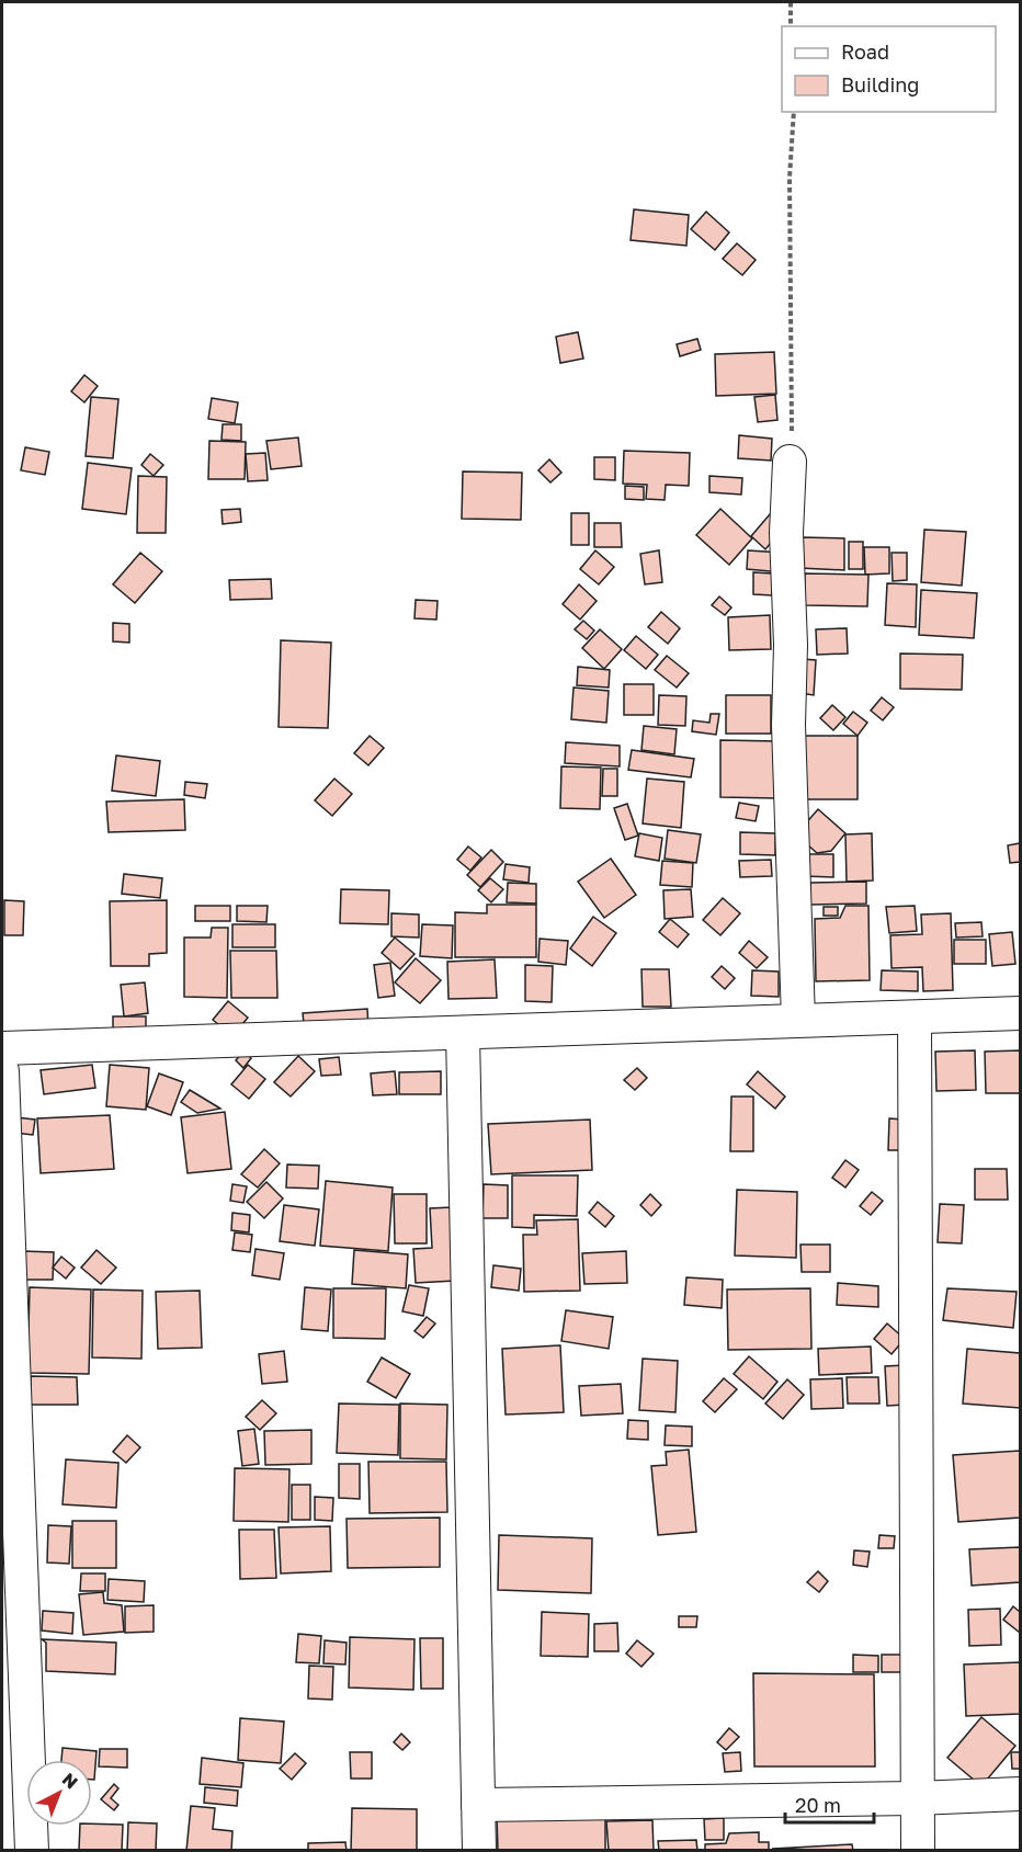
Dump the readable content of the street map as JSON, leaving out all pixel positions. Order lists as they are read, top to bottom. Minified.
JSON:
{"legend":["Road","Building"],"scale_bar":"20 m","north":"top right"}
